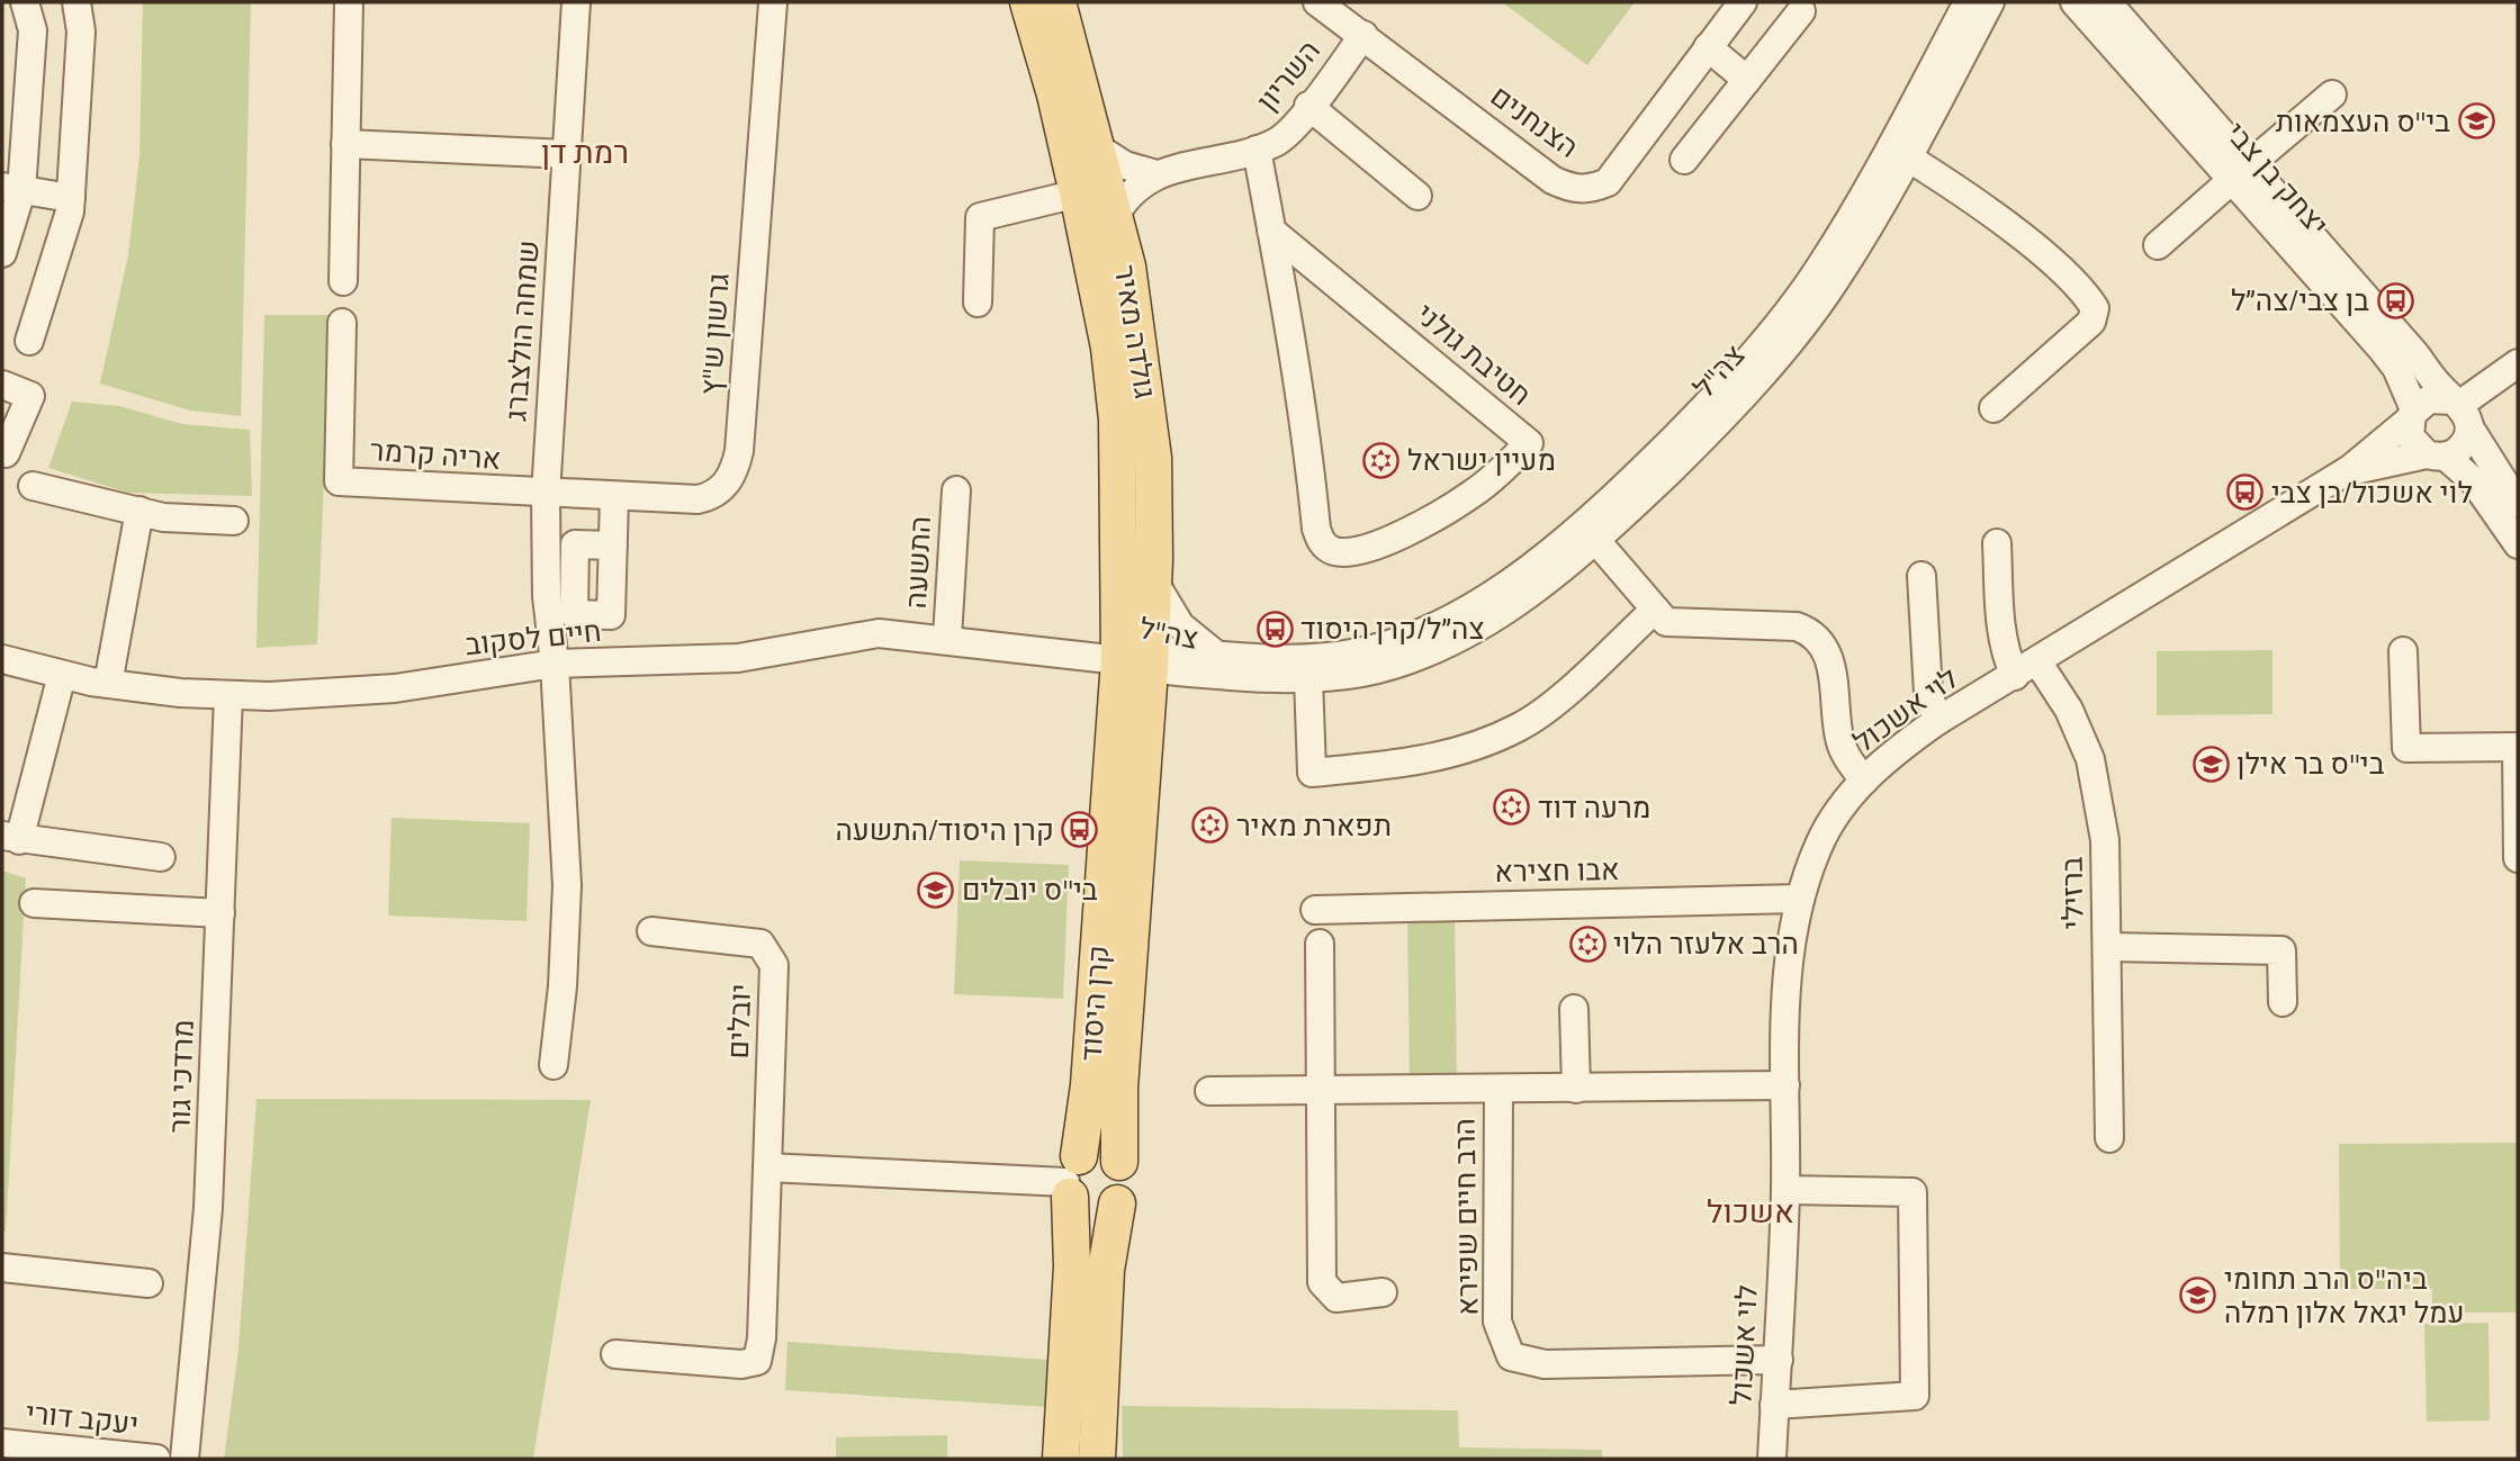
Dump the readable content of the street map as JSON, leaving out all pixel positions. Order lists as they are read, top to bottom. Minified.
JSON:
{"streets":{"main road":["גולדה מאיר","קרן היסוד"],"street":["השריון","הצנחנים","יצחק בן צבי","שמחה הולצברג","גרשון ש\"ץ","חטיבת גולני","צה\"ל","אריה קרמר","התשעה","חיים לסקוב","לוי אשכול","אבו חצירא","ברזילי","יובלים","מרדכי גור","הרב חיים שפירא","יעקב דורי"]},"crossings":[["השריון","הצנחנים"],["השריון","גולדה מאיר"],["השריון","חטיבת גולני"],["יצחק בן צבי","לוי אשכול"],["שמחה הולצברג","גרשון ש\"ץ"],["שמחה הולצברג","אריה קרמר"],["שמחה הולצברג","חיים לסקוב"],["גולדה מאיר","צה\"ל"],["גולדה מאיר","חיים לסקוב"],["גולדה מאיר","קרן היסוד"],["גרשון ש\"ץ","אריה קרמר"],["צה\"ל","חיים לסקוב"],["צה\"ל","קרן היסוד"],["התשעה","חיים לסקוב"],["חיים לסקוב","קרן היסוד"],["חיים לסקוב","מרדכי גור"],["לוי אשכול","אבו חצירא"],["לוי אשכול","ברזילי"],["לוי אשכול","הרב חיים שפירא"]],"districts":["רמת דן","אשכול"],"places":{"school or university":["בי\"ס העצמאות","בי\"ס בר אילן","בי\"ס יובלים","ביה\"ס הרב תחומי עמל יגאל אלון רמלה"],"bus stop":["בן צבי/צה״ל","לוי אשכול/בן צבי","צה״ל/קרן היסוד","קרן היסוד/התשעה"],"synagogue":["מעיין ישראל","מרעה דוד","תפארת מאיר","הרב אלעזר הלוי"]}}
